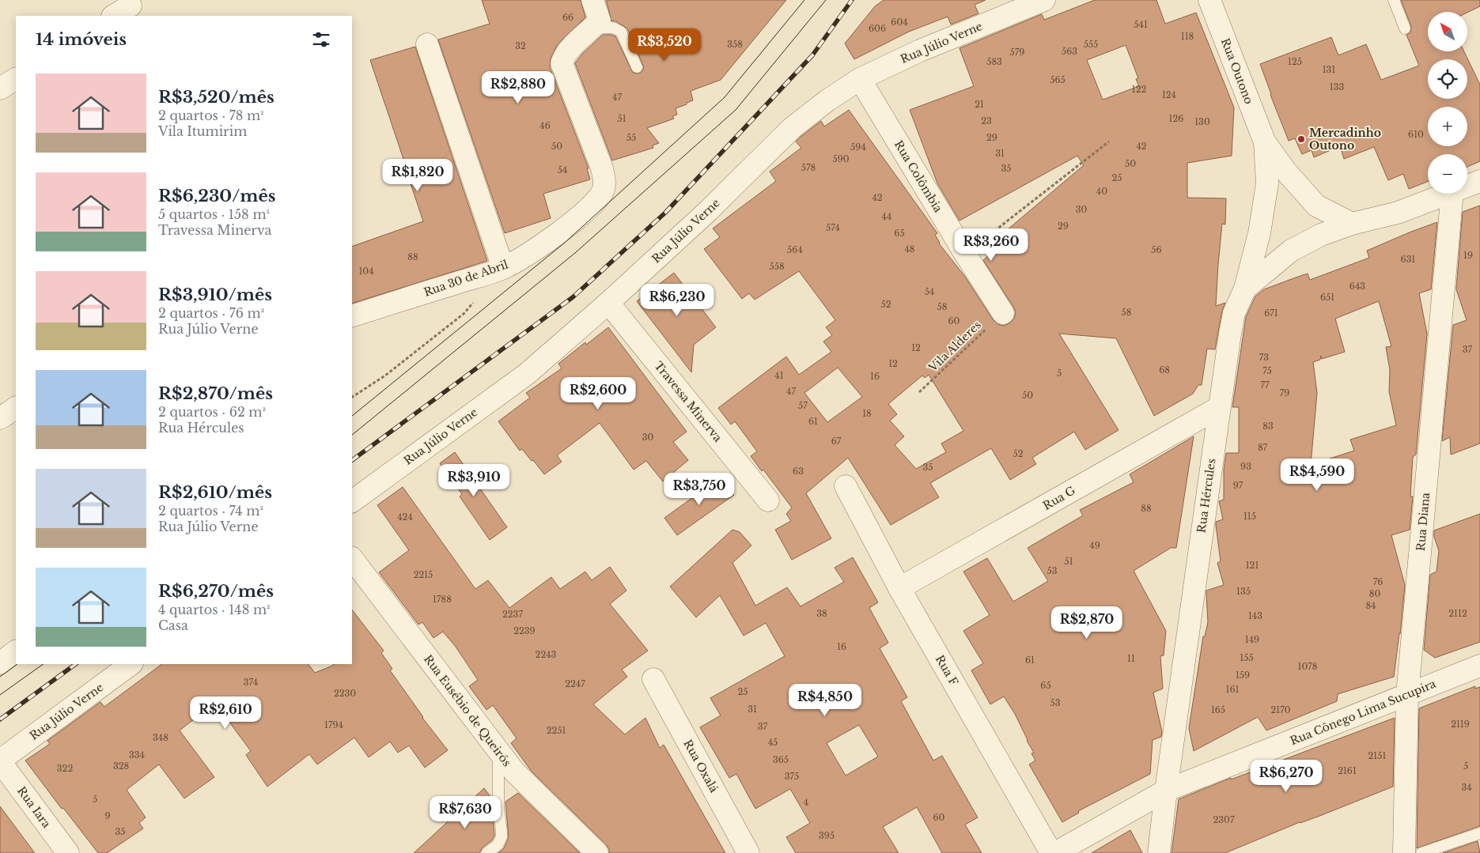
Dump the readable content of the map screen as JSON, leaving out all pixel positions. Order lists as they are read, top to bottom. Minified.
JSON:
{"streets":{"street":["Rua Júlio Verne","Rua Outono","Rua Colômbia","Rua 30 de Abril","Travessa Minerva","Rua Hércules","Rua G","Rua Diana","Rua F","Rua Eusébio de Queirós","Rua Cônego Lima Sucupira","Rua Oxalá","Rua Iara"],"path":["Vila Alderes"]},"crossings":[["Rua Júlio Verne","Rua Colômbia"],["Rua Júlio Verne","Travessa Minerva"],["Rua Júlio Verne","Rua Iara"],["Rua Outono","Rua Hércules"],["Rua Colômbia","Vila Alderes"],["Rua Hércules","Rua G"],["Rua Hércules","Rua Cônego Lima Sucupira"],["Rua G","Rua F"],["Rua Diana","Rua Cônego Lima Sucupira"]],"places":["Mercadinho Outono"],"house_numbers":["66","604","541","606","118","358","555","32","563","579","583","125","131","565","133","122","124","47","21","51","126","23","130","46","610","55","29","50","42","594","31","590","50","578","35","54","25","40","42","30","44","29","574","65","48","564","56","19","88","631","558","104","643","54","651","52","58","58","671","60","12","37","73","12","68","75","5","41","16","77","47","79","50","57","18","61","83","30","67","87","52","93","35","63","97","88","115","424","49","51","121","53","2215","76","135","80","1788","84","38","2112","2237","143","2239","149","16","2243","155","11","61","1078","159","374","2247","65","161","25","2230","53","31","165","2170","2119","1794","37","2251","348","45","334","2151","365","328","5","322","2161","375","34","5","4","9","60","2307","35","395"],"north":"top left","page":{"map_buttons":["+","−"],"heading":"14 imóveis","price":["R$3,520","R$2,880","R$1,820","R$3,260","R$6,230","R$2,600","R$4,590","R$3,910","R$3,750","R$2,870","R$4,850","R$2,610","R$6,270","R$7,630"],"list":[{"name":"R$3,520/mês","note":"2 quartos · 78 m² · Vila Itumirim"},{"name":"R$6,230/mês","note":"5 quartos · 158 m² · Travessa Minerva"},{"name":"R$3,910/mês","note":"2 quartos · 76 m² · Rua Júlio Verne"},{"name":"R$2,870/mês","note":"2 quartos · 62 m² · Rua Hércules"},{"name":"R$2,610/mês","note":"2 quartos · 74 m² · Rua Júlio Verne"},{"name":"R$6,270/mês","note":"4 quartos · 148 m² · Casa"}]}}
